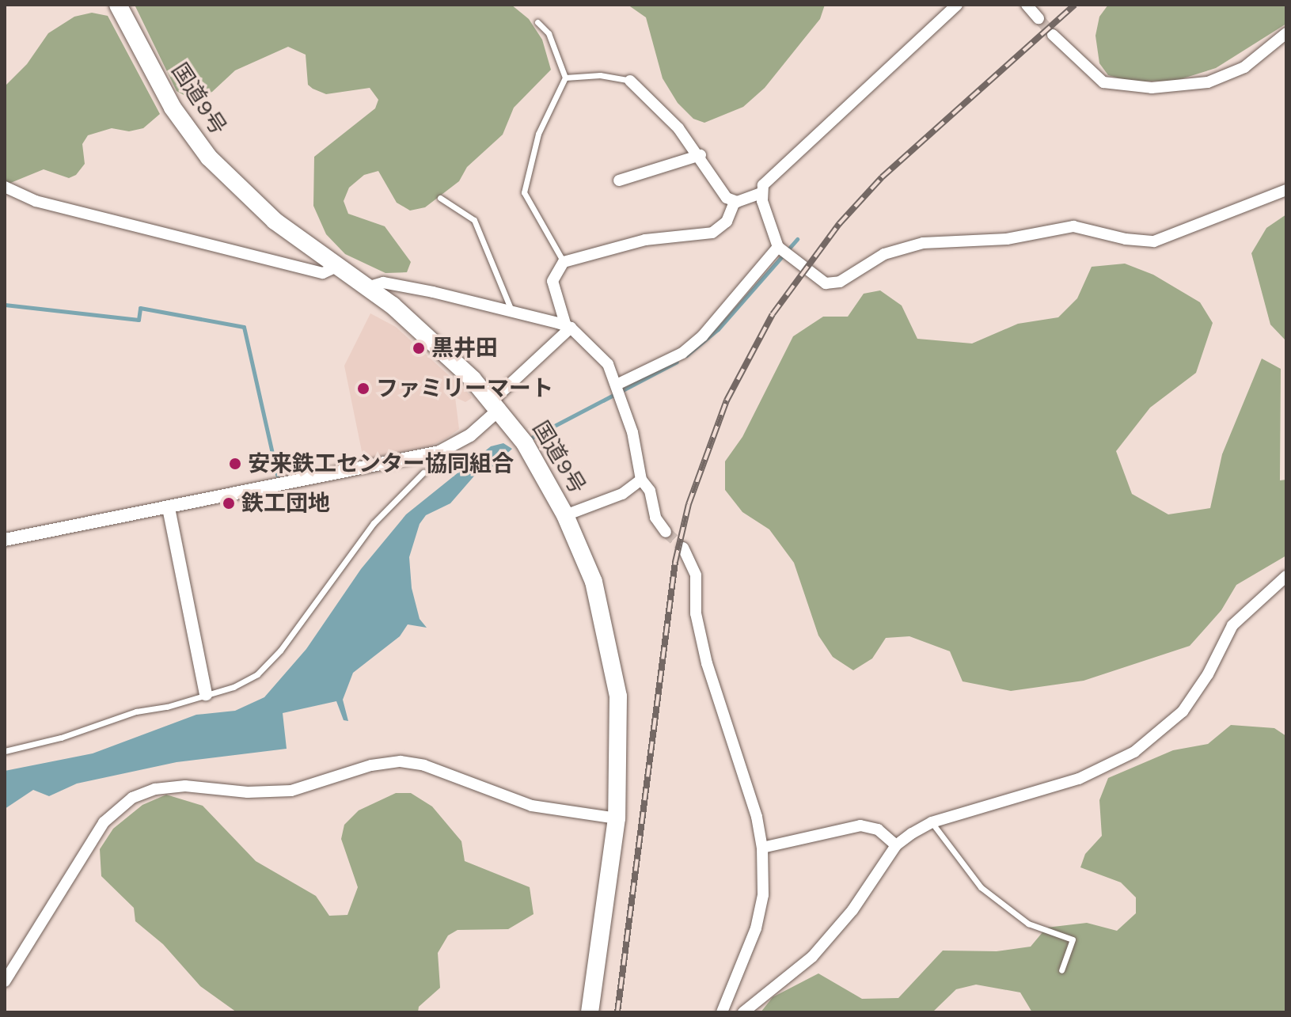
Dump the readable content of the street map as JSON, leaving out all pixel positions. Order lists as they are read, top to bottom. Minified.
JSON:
{"streets":{"highway":["国道9号"]},"places":["黒井田","ファミリーマート","安来鉄工センター協同組合","鉄工団地"]}
